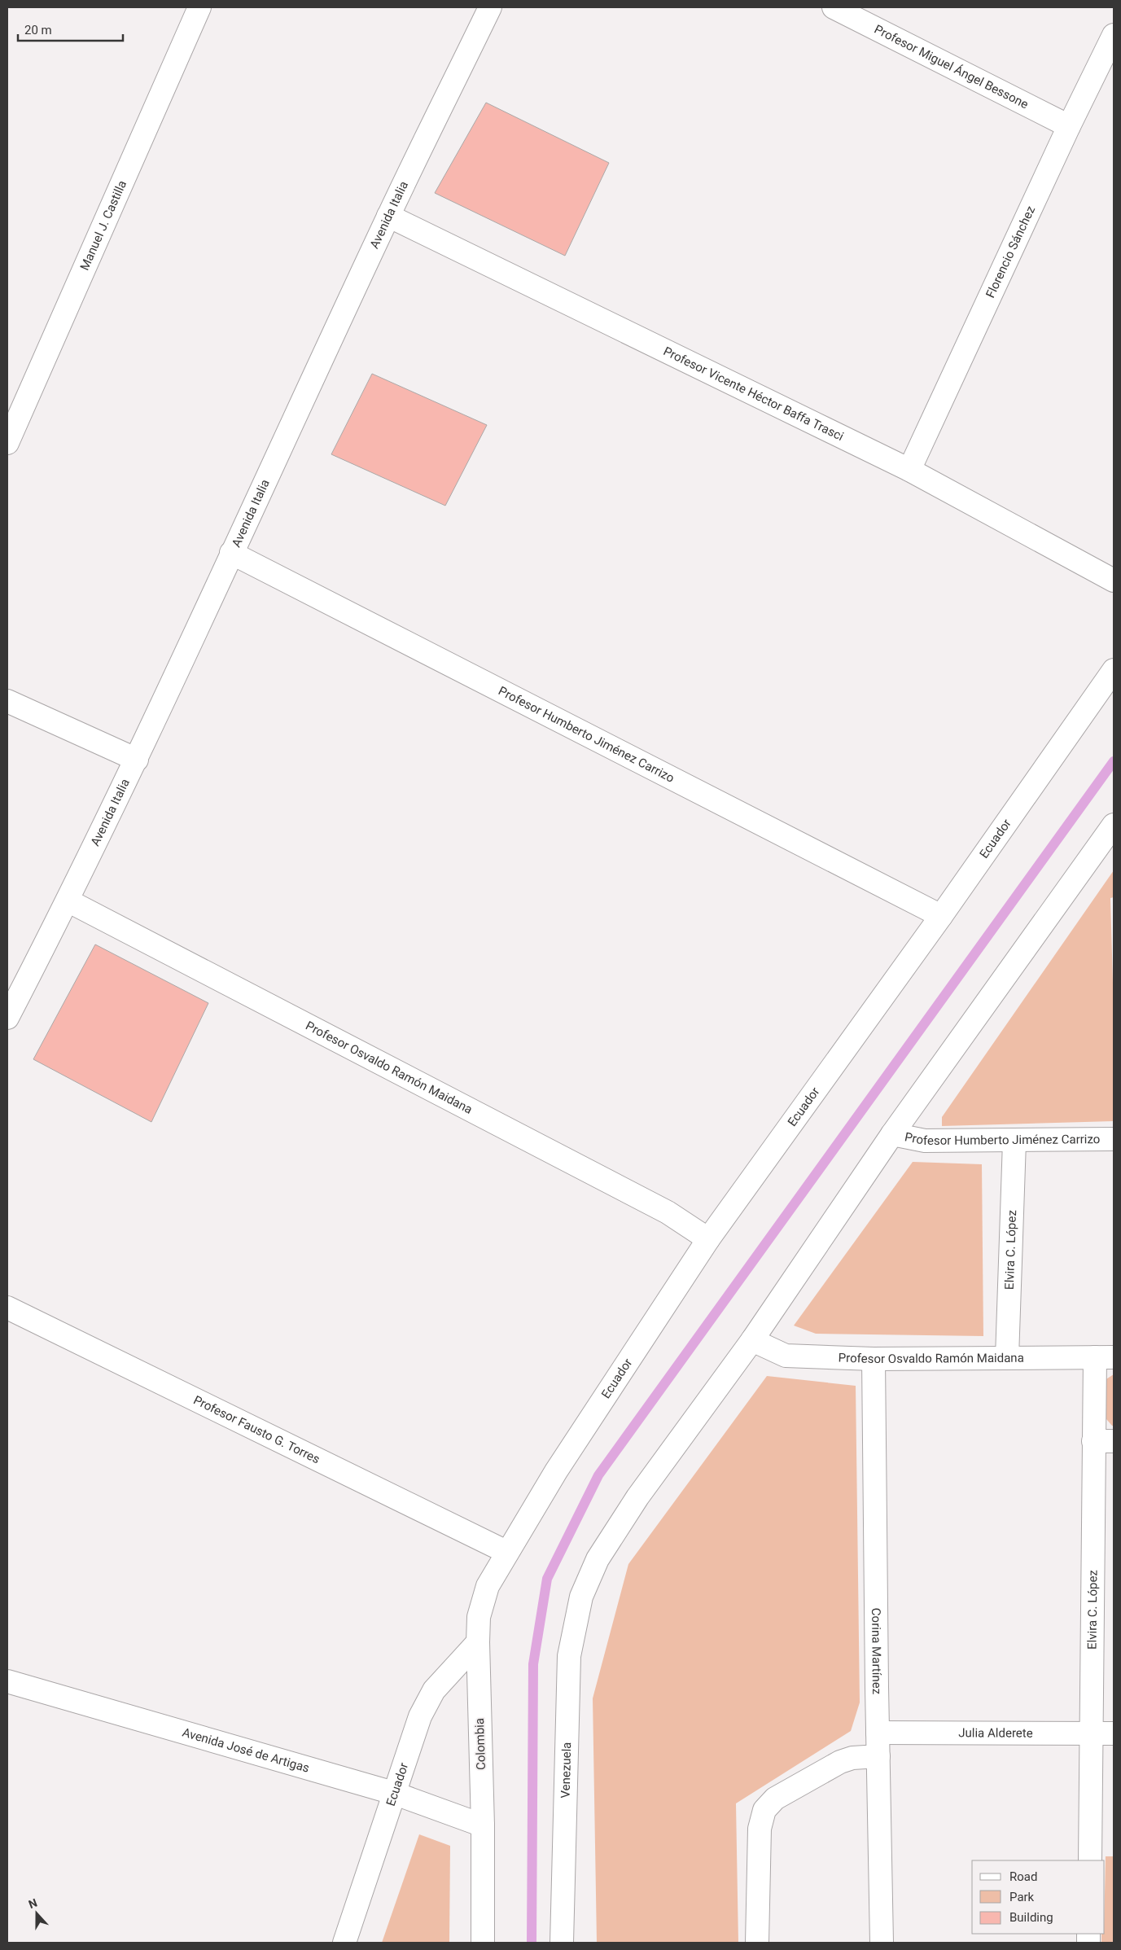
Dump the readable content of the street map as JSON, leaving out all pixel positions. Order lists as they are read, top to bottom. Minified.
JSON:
{"streets":{"street":["Profesor Miguel Ángel Bessone","Avenida Italia","Manuel J. Castilla","Florencio Sánchez","Profesor Vicente Héctor Baffa Trasci","Profesor Humberto Jiménez Carrizo","Ecuador","Profesor Osvaldo Ramón Maidana","Elvira C. López","Profesor Fausto G. Torres","Corina Martínez","Julia Alderete","Colombia","Avenida José de Artigas","Venezuela"]},"crossings":[["Profesor Miguel Ángel Bessone","Florencio Sánchez"],["Avenida Italia","Profesor Vicente Héctor Baffa Trasci"],["Avenida Italia","Profesor Humberto Jiménez Carrizo"],["Avenida Italia","Profesor Osvaldo Ramón Maidana"],["Florencio Sánchez","Profesor Vicente Héctor Baffa Trasci"],["Profesor Humberto Jiménez Carrizo","Ecuador"],["Profesor Humberto Jiménez Carrizo","Elvira C. López"],["Ecuador","Profesor Osvaldo Ramón Maidana"],["Ecuador","Profesor Fausto G. Torres"],["Ecuador","Colombia"],["Ecuador","Avenida José de Artigas"],["Profesor Osvaldo Ramón Maidana","Elvira C. López"],["Profesor Osvaldo Ramón Maidana","Corina Martínez"],["Profesor Osvaldo Ramón Maidana","Venezuela"],["Elvira C. López","Julia Alderete"],["Profesor Fausto G. Torres","Colombia"],["Corina Martínez","Julia Alderete"],["Colombia","Avenida José de Artigas"]],"legend":["Road","Park","Building"],"scale_bar":"20 m","north":"top"}
